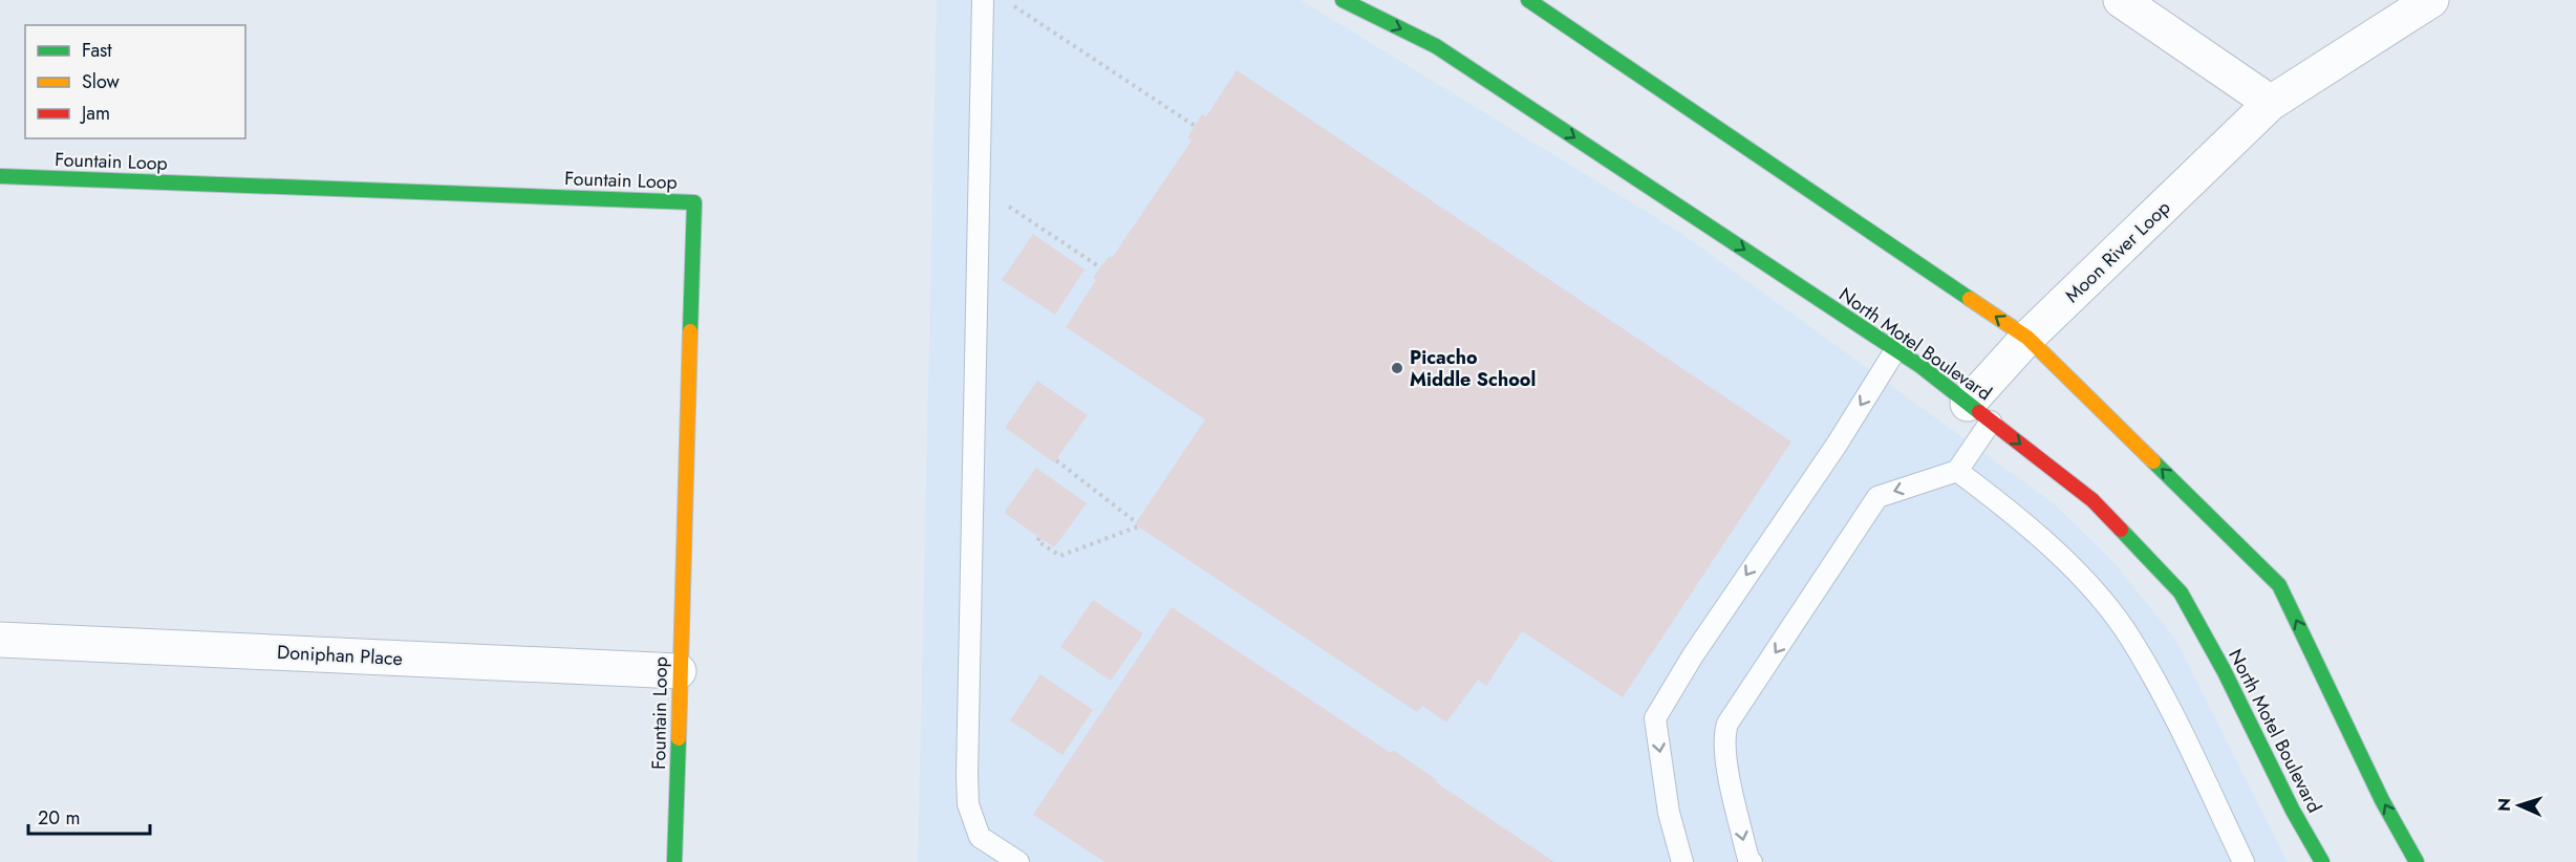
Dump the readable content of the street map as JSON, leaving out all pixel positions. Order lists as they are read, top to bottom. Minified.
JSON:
{"streets":{"street":["Fountain Loop","Moon River Loop","North Motel Boulevard","Doniphan Place"]},"crossings":[["Fountain Loop","Doniphan Place"],["Moon River Loop","North Motel Boulevard"]],"places":["Picacho Middle School"],"legend":["Fast","Slow","Jam"],"scale_bar":"20 m","north":"left"}
